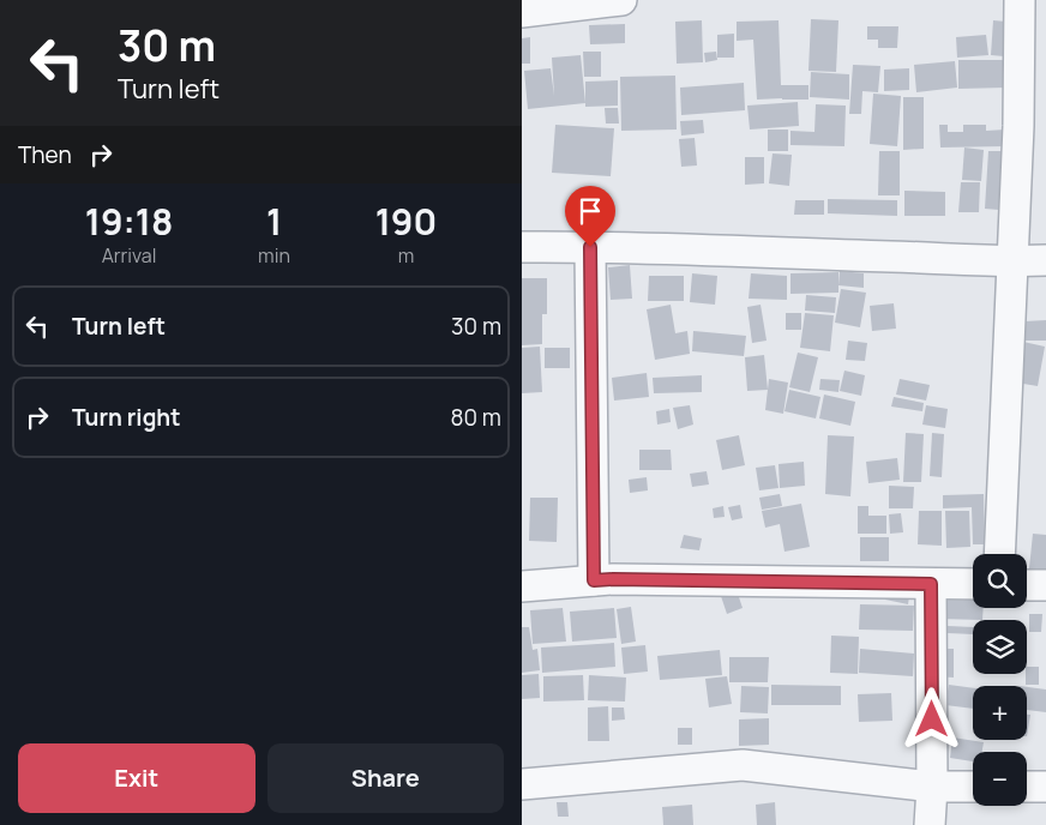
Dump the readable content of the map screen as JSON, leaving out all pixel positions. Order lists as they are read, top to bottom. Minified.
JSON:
{"page":{"turn":["30 m","Turn left"],"then":"Then","eta":["19:18","Arrival","1","min","190","m"],"list":[{"name":"Turn left","value":"30 m"},{"name":"Turn right","value":"80 m"}],"map_buttons":["+","−"],"buttons":["Exit","Share"]}}
